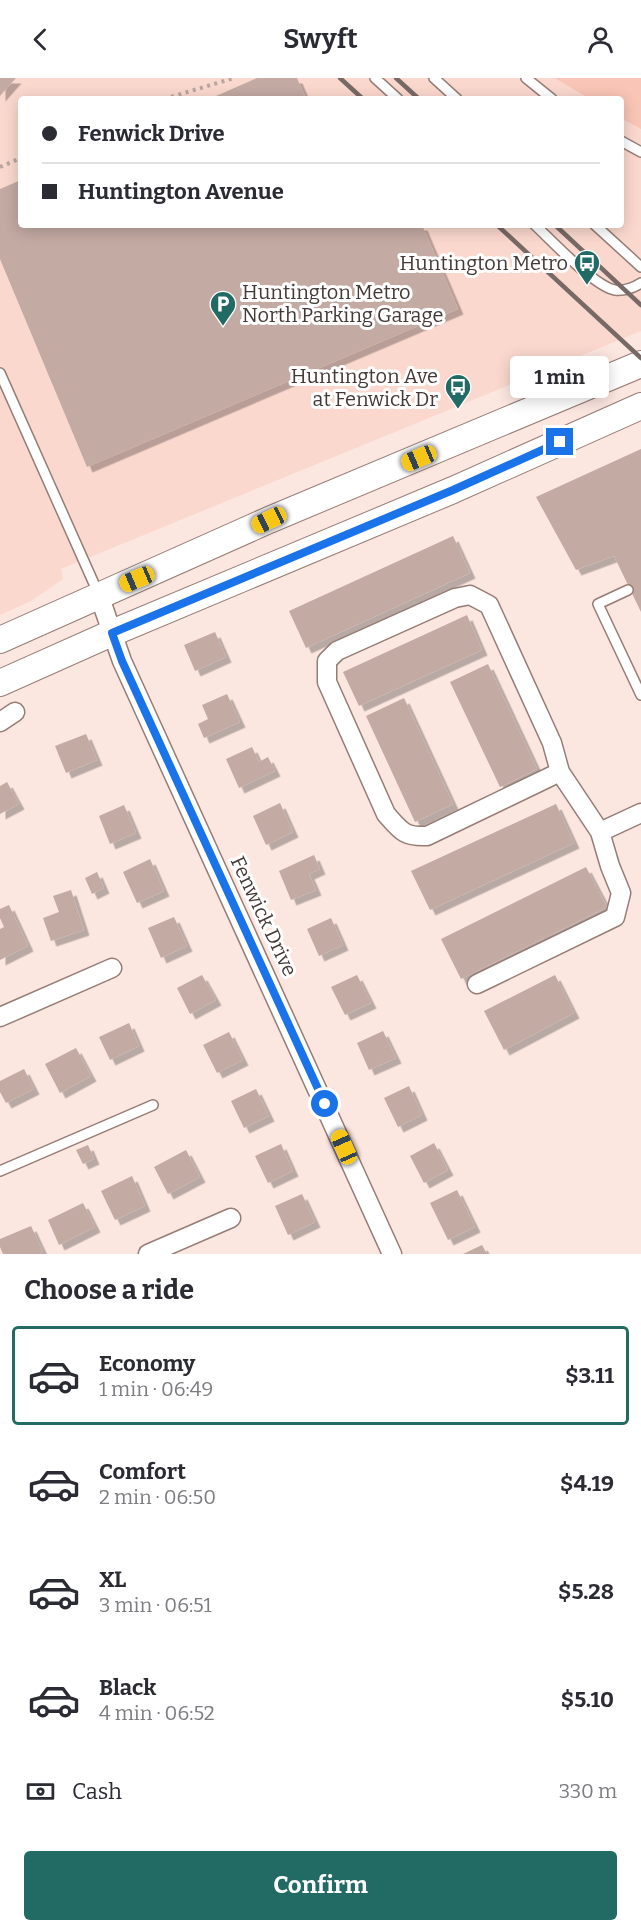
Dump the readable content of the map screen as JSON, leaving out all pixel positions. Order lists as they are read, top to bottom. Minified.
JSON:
{"streets":{"street":["Fenwick Drive"]},"places":{"bus stop":["Huntington Metro","Huntington Ave at Fenwick Dr"],"parking":["Huntington Metro North Parking Garage"]},"page":{"header":"Swyft","banner":["Fenwick Drive","Huntington Avenue"],"bubble":"1 min","heading":"Choose a ride","list":[{"name":"Economy","note":"1 min · 06:49","value":"$3.11"},{"name":"Comfort","note":"2 min · 06:50","value":"$4.19"},{"name":"XL","note":"3 min · 06:51","value":"$5.28"},{"name":"Black","note":"4 min · 06:52","value":"$5.10"}],"pay":["Cash","330 m"],"buttons":"Confirm"}}
